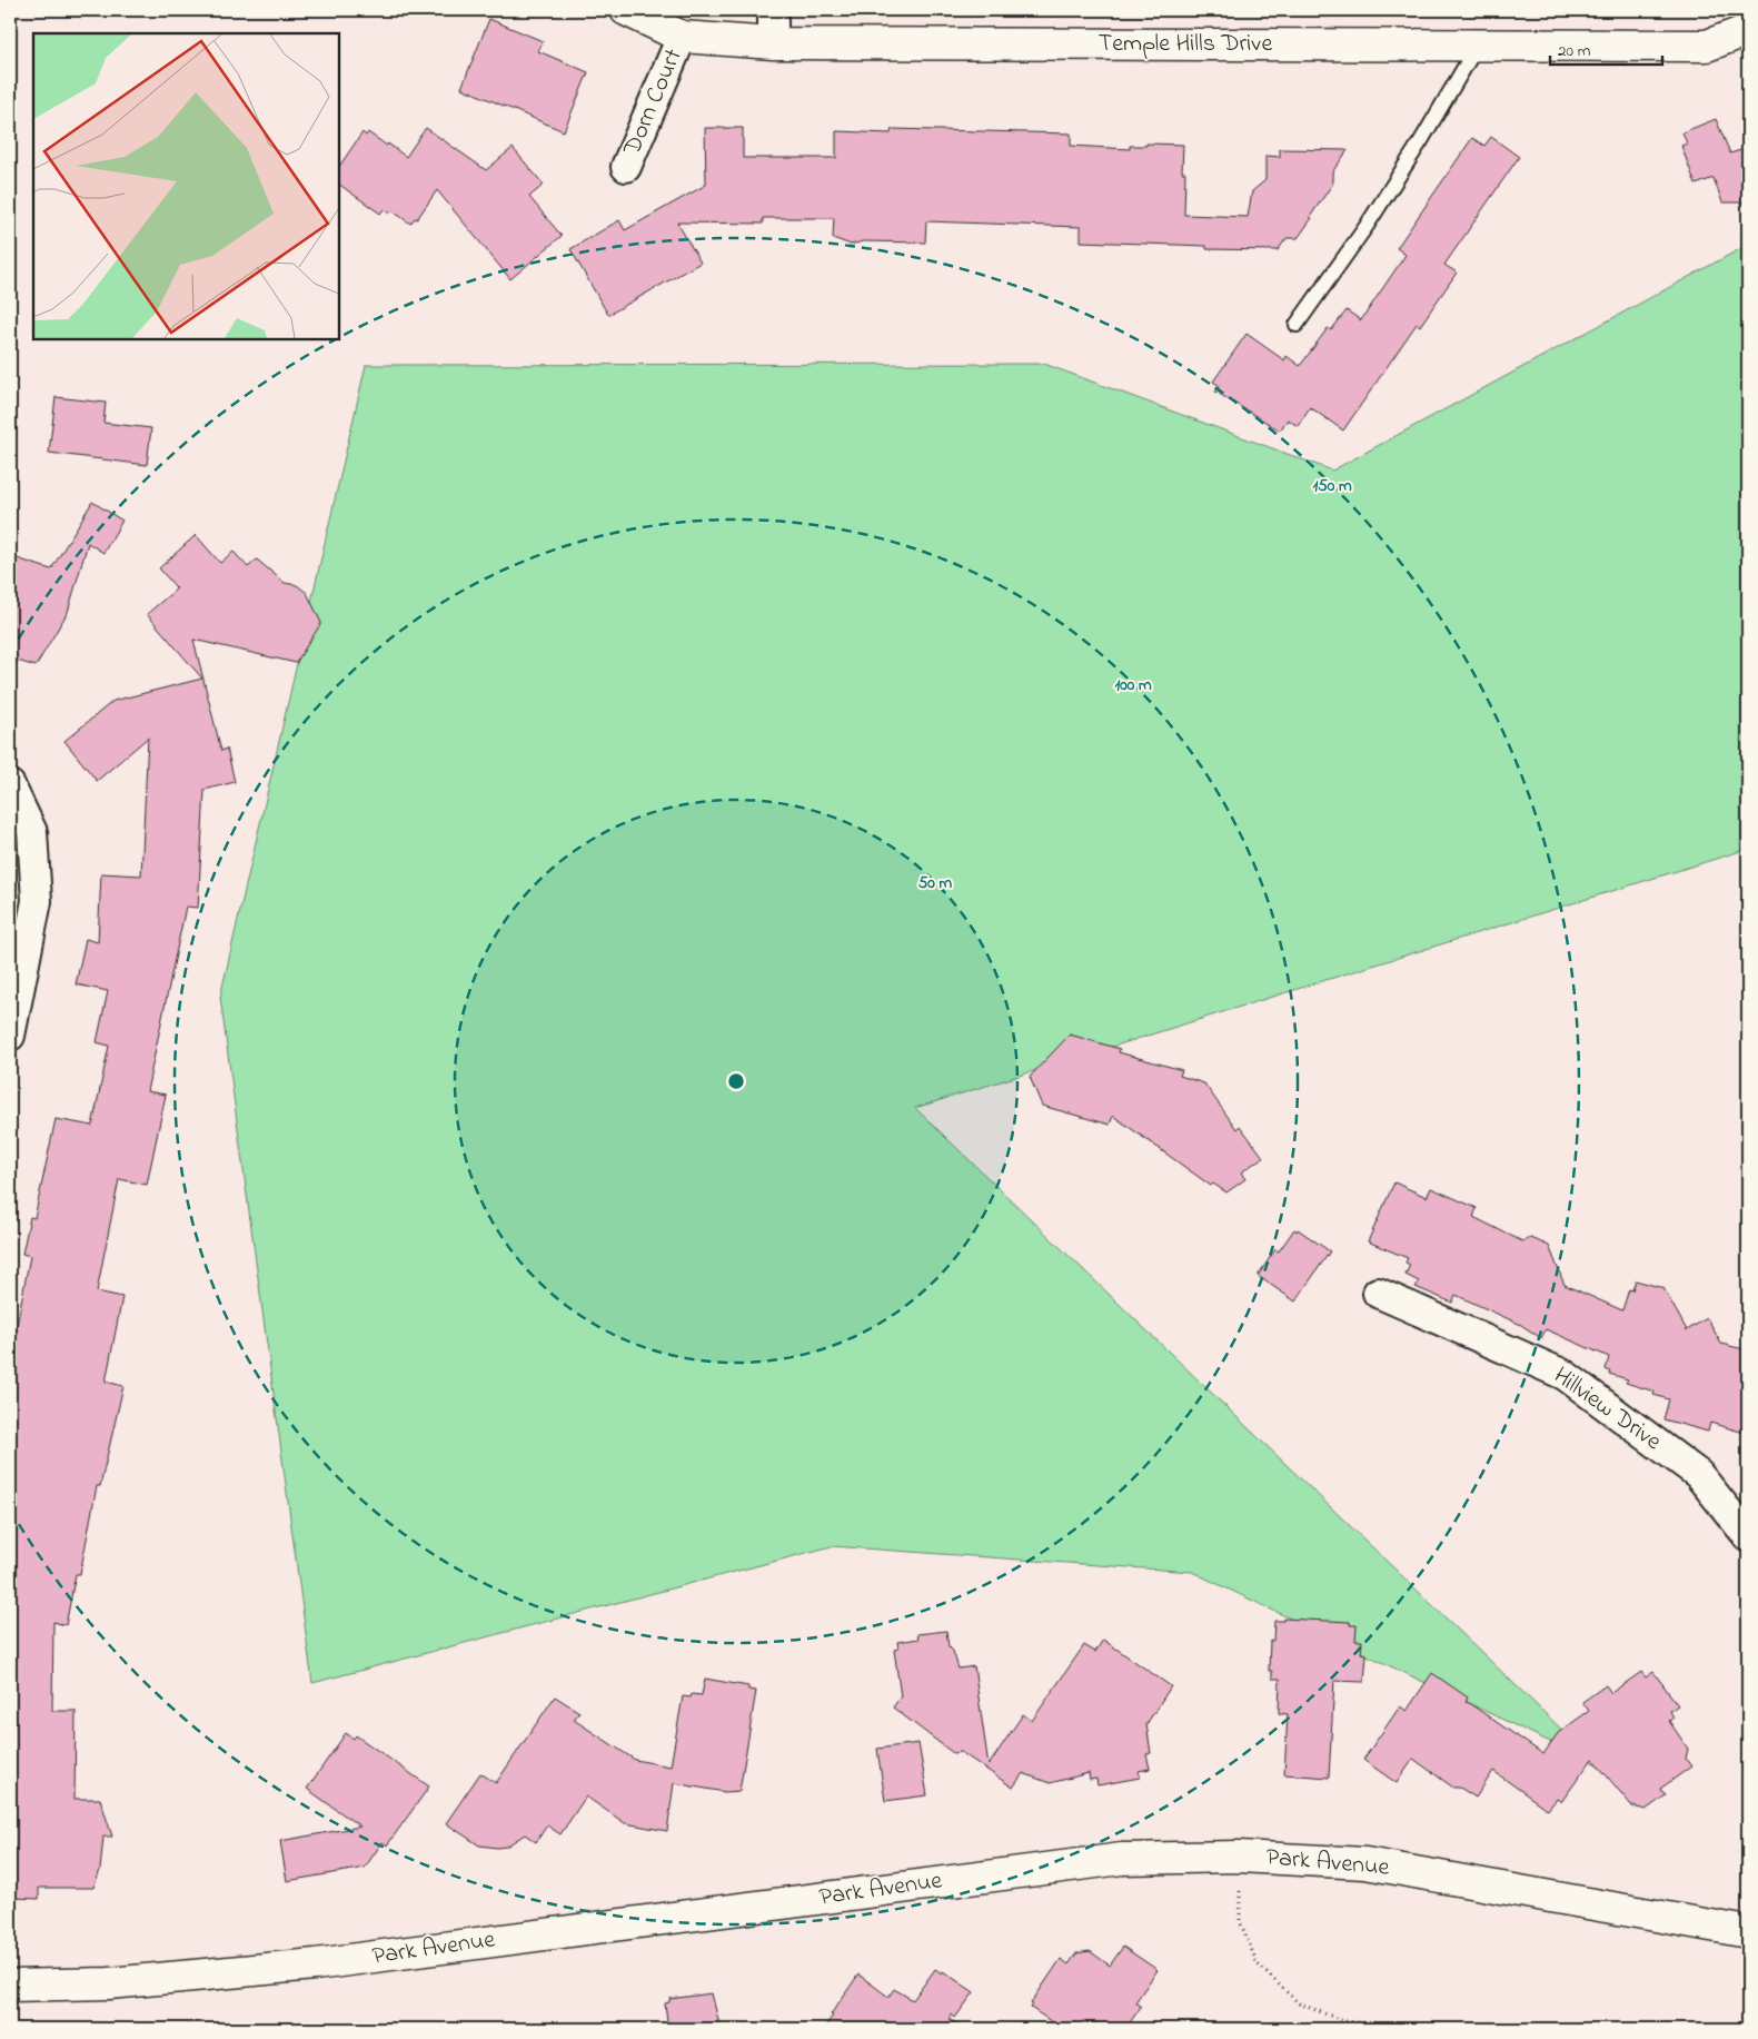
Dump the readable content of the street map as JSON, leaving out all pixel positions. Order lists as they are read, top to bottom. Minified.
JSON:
{"streets":{"main road":["Temple Hills Drive","Park Avenue"],"street":["Dorn Court","Hillview Drive"]},"crossings":[["Temple Hills Drive","Dorn Court"]],"scale_bar":"20 m","rings":["150 m","100 m","50 m"]}
